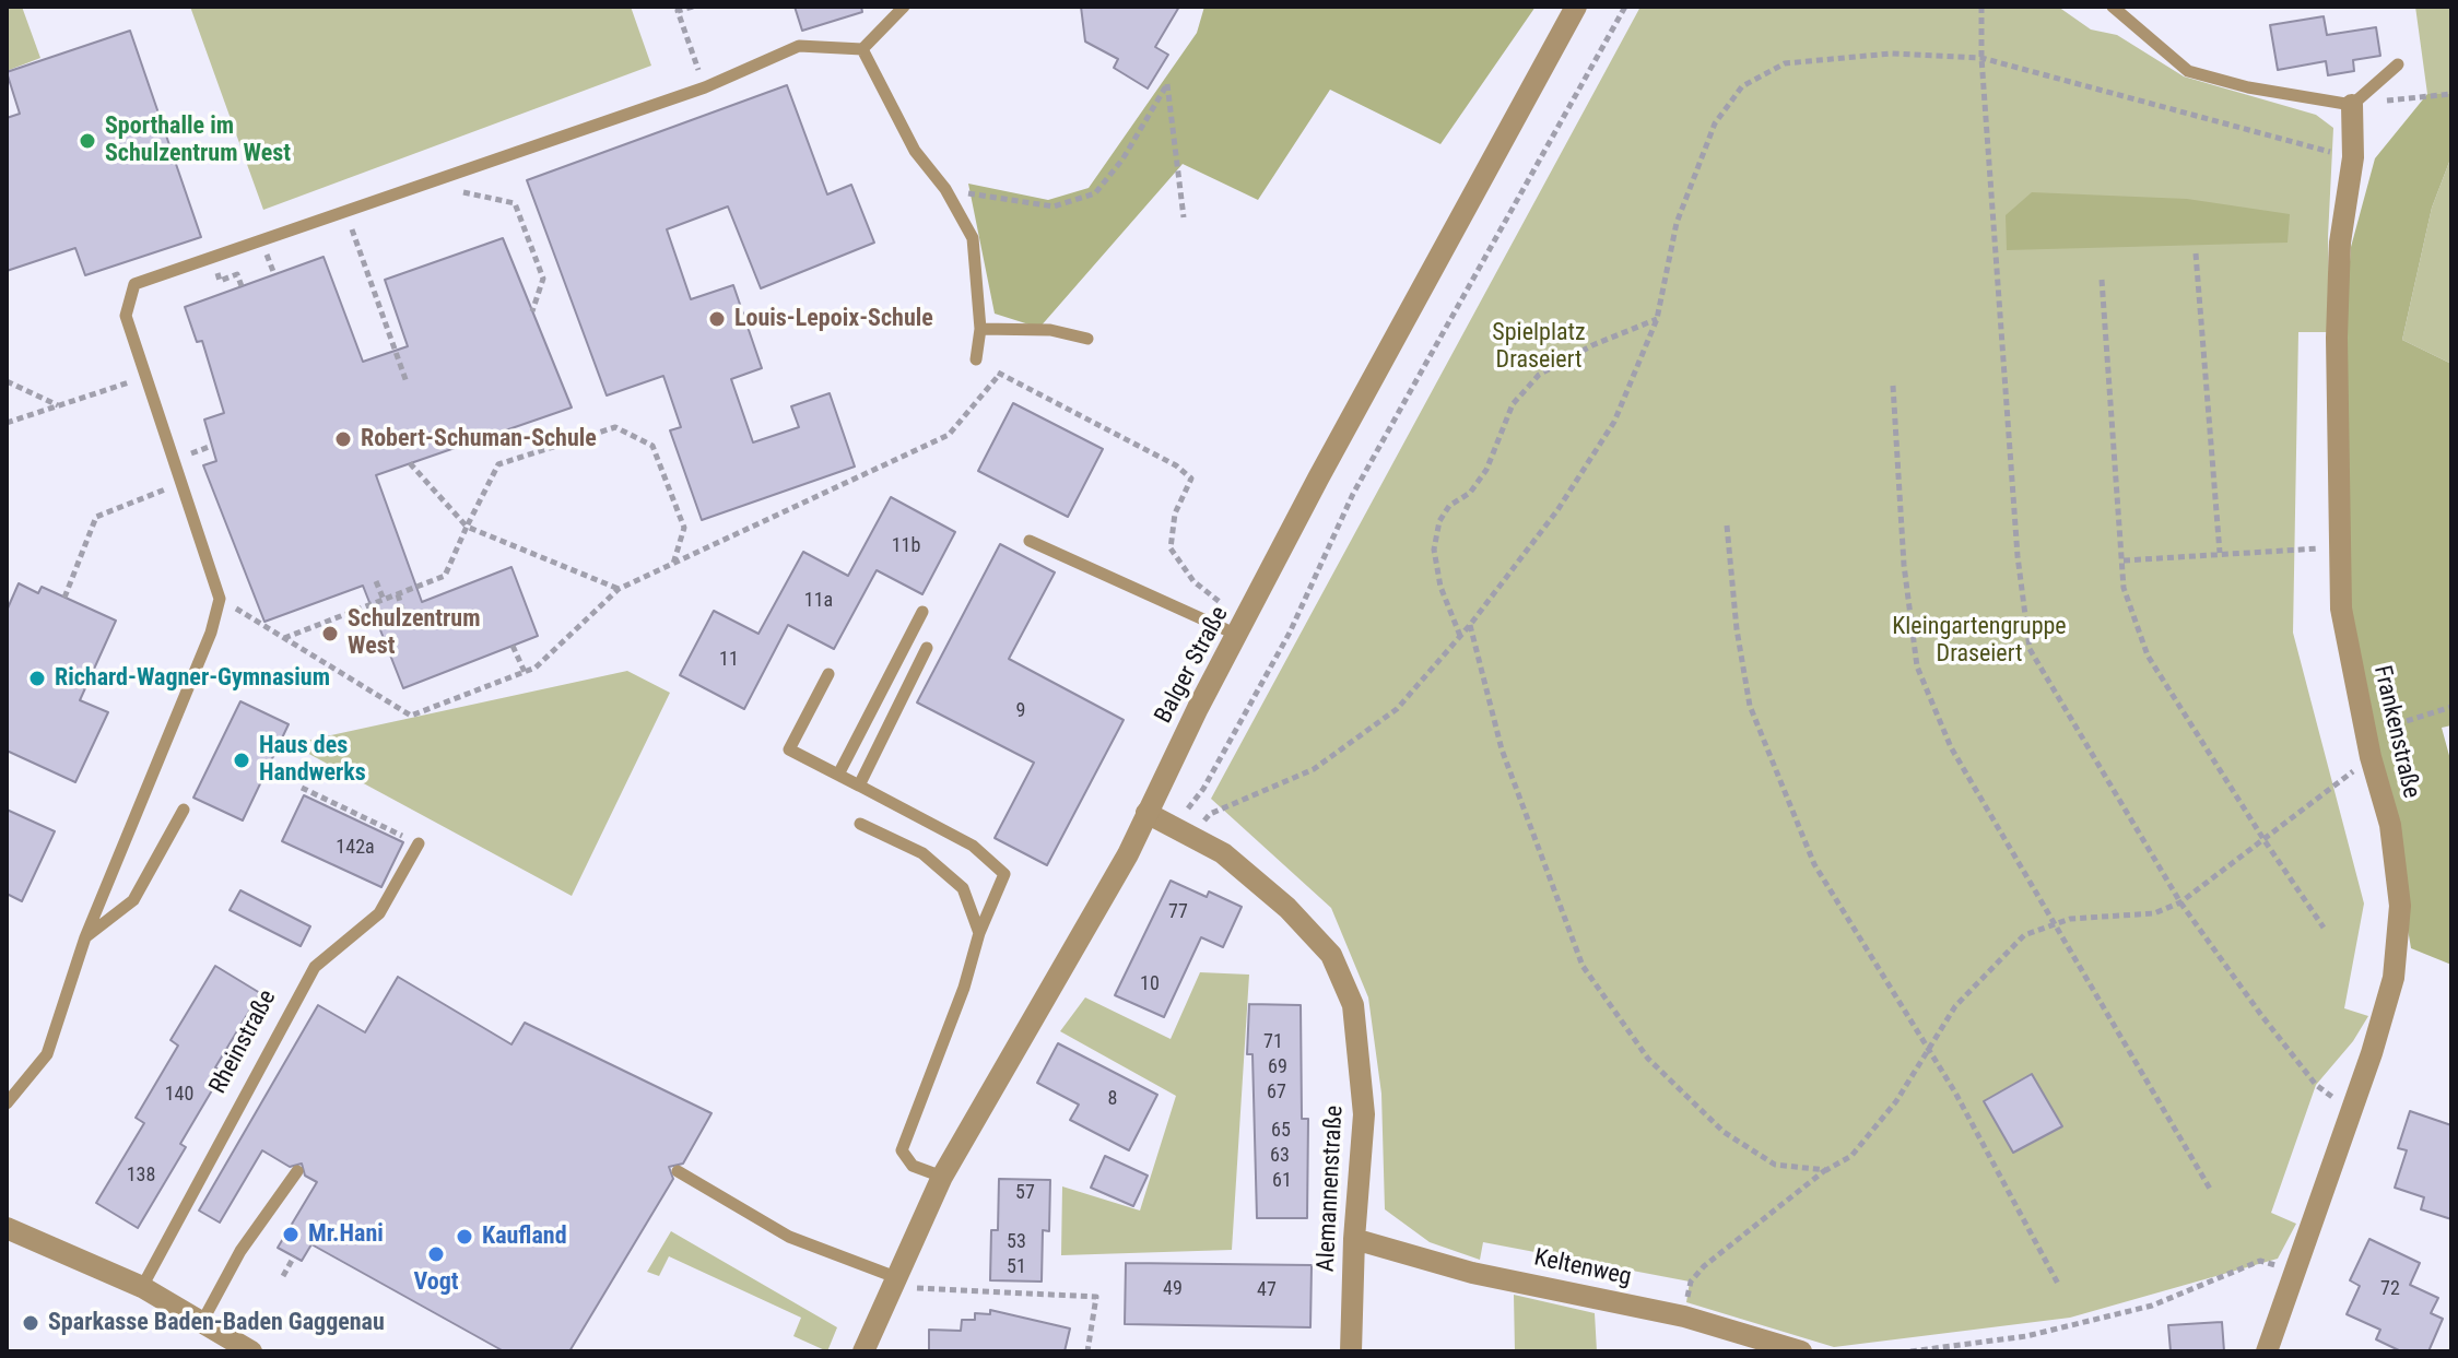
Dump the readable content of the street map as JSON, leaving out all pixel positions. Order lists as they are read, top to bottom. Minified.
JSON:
{"streets":{"street":["Balger Straße","Frankenstraße","Alemannenstraße","Keltenweg"],"lane":["Rheinstraße"]},"crossings":[["Balger Straße","Alemannenstraße"],["Alemannenstraße","Keltenweg"]],"parks":["Spielplatz Draseiert","Kleingartengruppe Draseiert"],"places":["Sporthalle im Schulzentrum West","Louis-Lepoix-Schule","Robert-Schuman-Schule","Schulzentrum West","Richard-Wagner-Gymnasium","Haus des Handwerks","Mr.Hani","Kaufland","Vogt","Sparkasse Baden-Baden Gaggenau"],"house_numbers":["11b","11a","11","9","142a","77","10","71","69","67","140","8","65","63","138","61","57","53","51","49","72","47"]}
